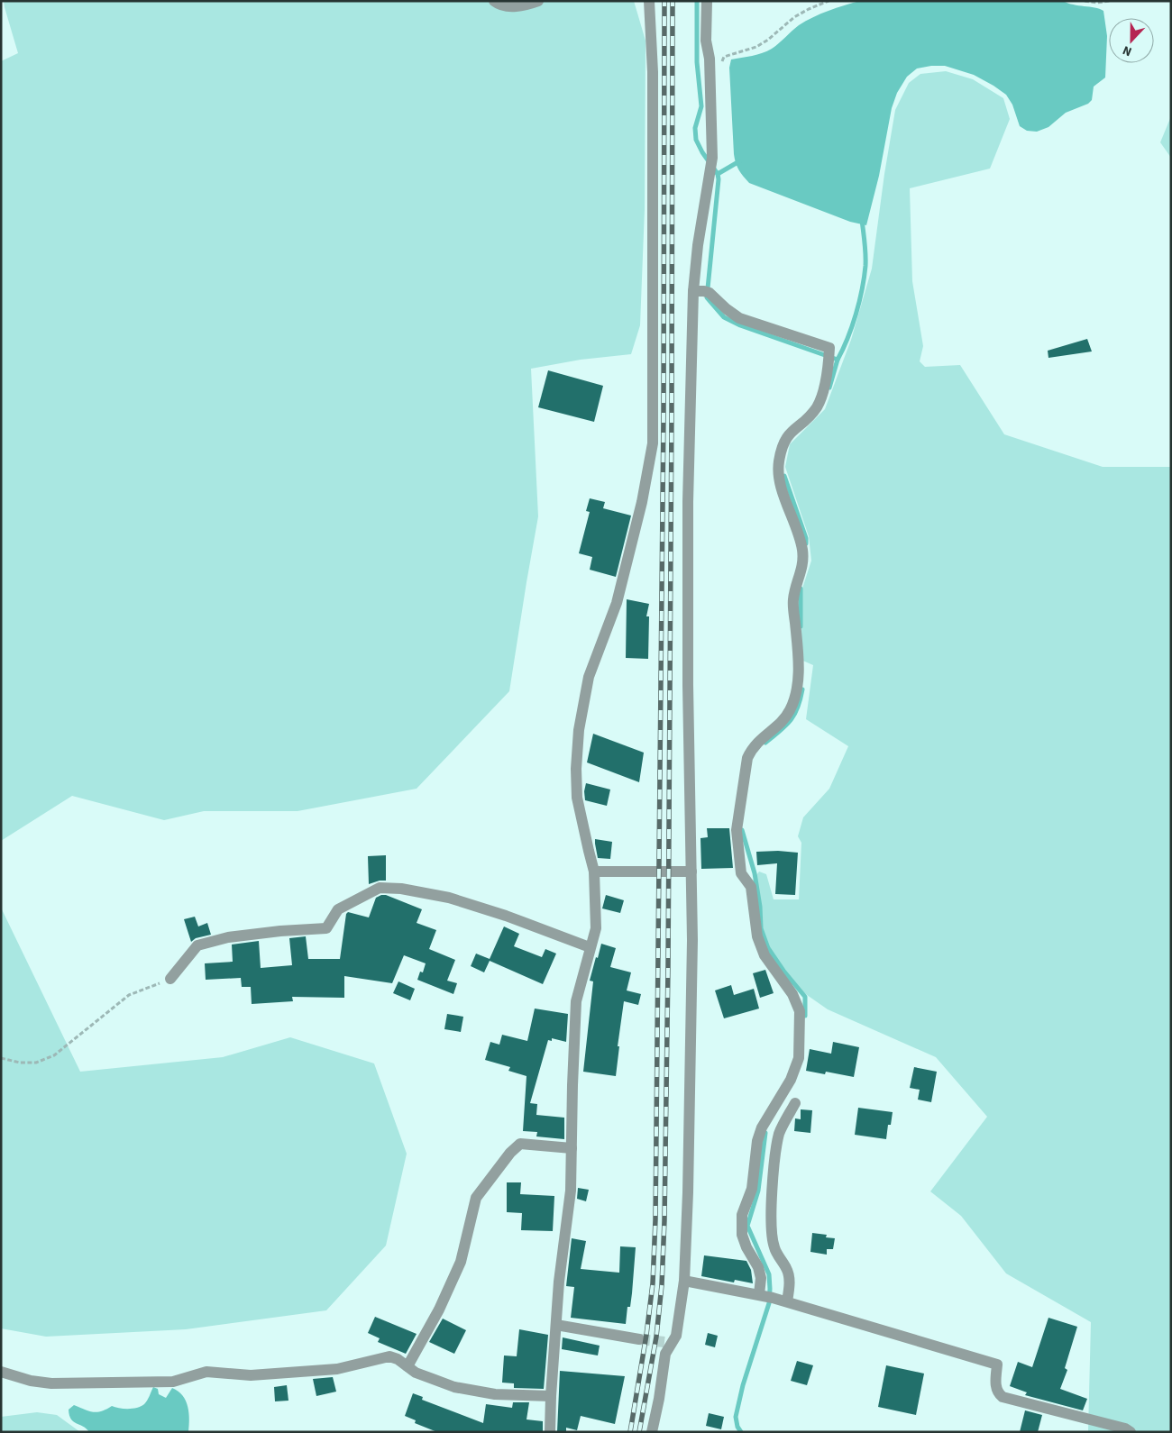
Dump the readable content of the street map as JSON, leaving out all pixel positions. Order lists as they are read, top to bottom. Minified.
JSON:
{"north":"bottom"}
